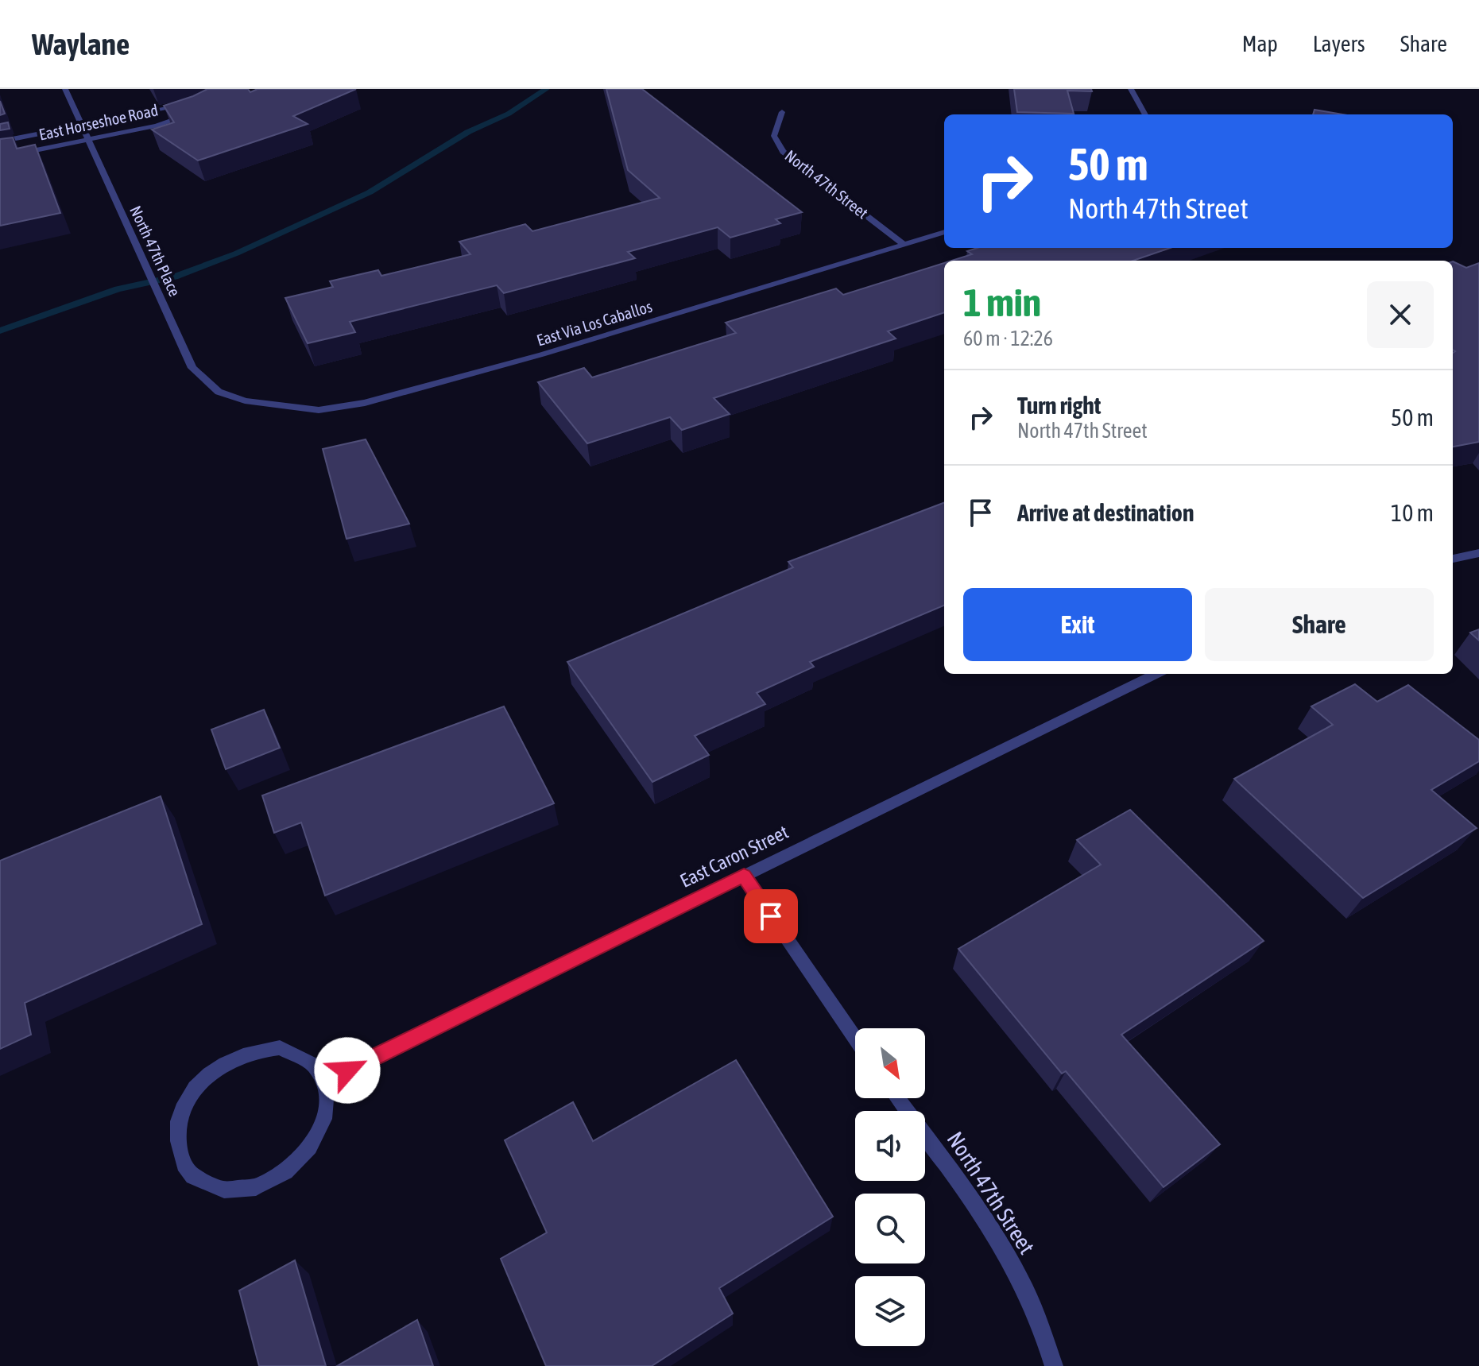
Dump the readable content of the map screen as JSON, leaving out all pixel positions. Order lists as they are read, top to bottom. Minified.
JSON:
{"streets":{"street":["East Horseshoe Road","North 47th Street","North 47th Place","East Via Los Caballos","East Caron Street"]},"crossings":[["East Horseshoe Road","North 47th Place"],["North 47th Street","East Via Los Caballos"],["North 47th Place","East Via Los Caballos"]],"north":"bottom right","page":{"header":"Waylane","nav":["Map","Layers","Share"],"turn":["50 m","North 47th Street"],"heading":["1 min","60 m · 12:26"],"list":[{"name":"Turn right","note":"North 47th Street","value":"50 m"},{"name":"Arrive at destination","value":"10 m"}],"buttons":["Exit","Share"]}}
